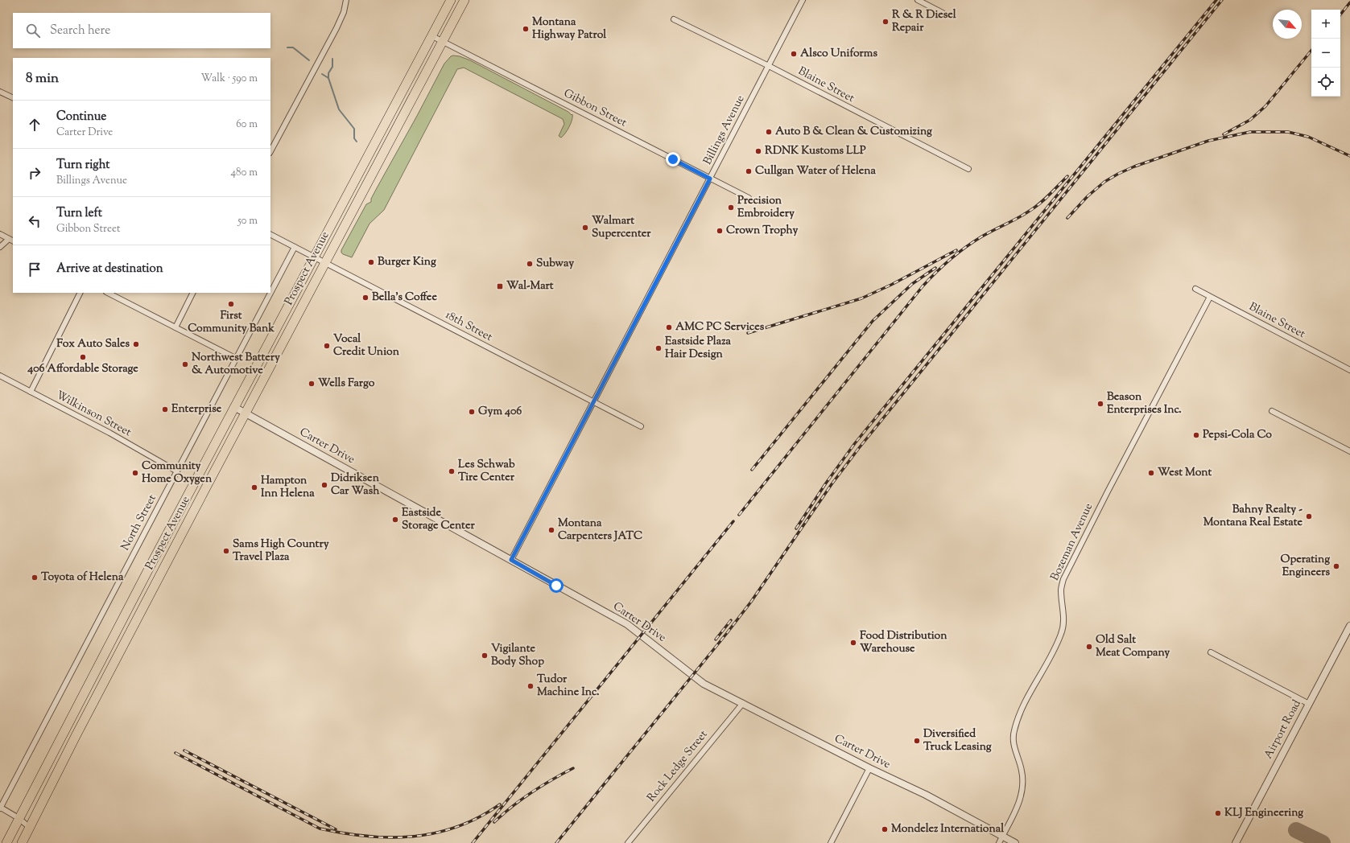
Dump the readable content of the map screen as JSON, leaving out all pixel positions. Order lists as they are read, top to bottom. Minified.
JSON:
{"streets":{"highway":["Prospect Avenue"],"street":["Blaine Street","Gibbon Street","Billings Avenue","18th Street","Wilkinson Street","Carter Drive","North Street","Bozeman Avenue","Airport Road","Rock Ledge Street"]},"crossings":[["Blaine Street","Billings Avenue"],["Blaine Street","Bozeman Avenue"],["Gibbon Street","Billings Avenue"],["Gibbon Street","Prospect Avenue"],["Billings Avenue","18th Street"],["Billings Avenue","Carter Drive"],["Prospect Avenue","18th Street"],["Prospect Avenue","Carter Drive"],["18th Street","North Street"],["Wilkinson Street","North Street"],["Carter Drive","Bozeman Avenue"],["Carter Drive","Rock Ledge Street"]],"places":{"other":["R & R Diesel Repair","Montana Highway Patrol","Alsco Uniforms","Auto B & Clean & Customizing","RDNK Kustoms LLP","Cullgan Water of Helena","Precision Embroidery","Walmart Supercenter","Crown Trophy","Burger King","Subway","Bella's Coffee","First Community Bank","AMC PC Services","Fox Auto Sales","Vocal Credit Union","Eastside Plaza Hair Design","406 Affordable Storage","Northwest Battery & Automotive","Wells Fargo","Beason Enterprises Inc.","Enterprise","Gym 406","Pepsi-Cola Co","Les Schwab Tire Center","Community Home Oxygen","West Mont","Didriksen Car Wash","Hampton Inn Helena","Bahny Realty - Montana Real Estate","Eastside Storage Center","Montana Carpenters JATC","Sams High Country Travel Plaza","Operating Engineers","Toyota of Helena","Food Distribution Warehouse","Old Salt Meat Company","Vigilante Body Shop","Tudor Machine Inc.","Diversified Truck Leasing","KLJ Engineering","Mondelez International"],"transit":["Wal-Mart"]},"north":"bottom right","page":{"map_buttons":["+","−"],"search":"Search here","heading":["8 min","Walk · 590 m"],"list":[["Continue","Carter Drive","60 m"],["Turn right","Billings Avenue","480 m"],["Turn left","Gibbon Street","50 m"],"Arrive at destination"]}}
